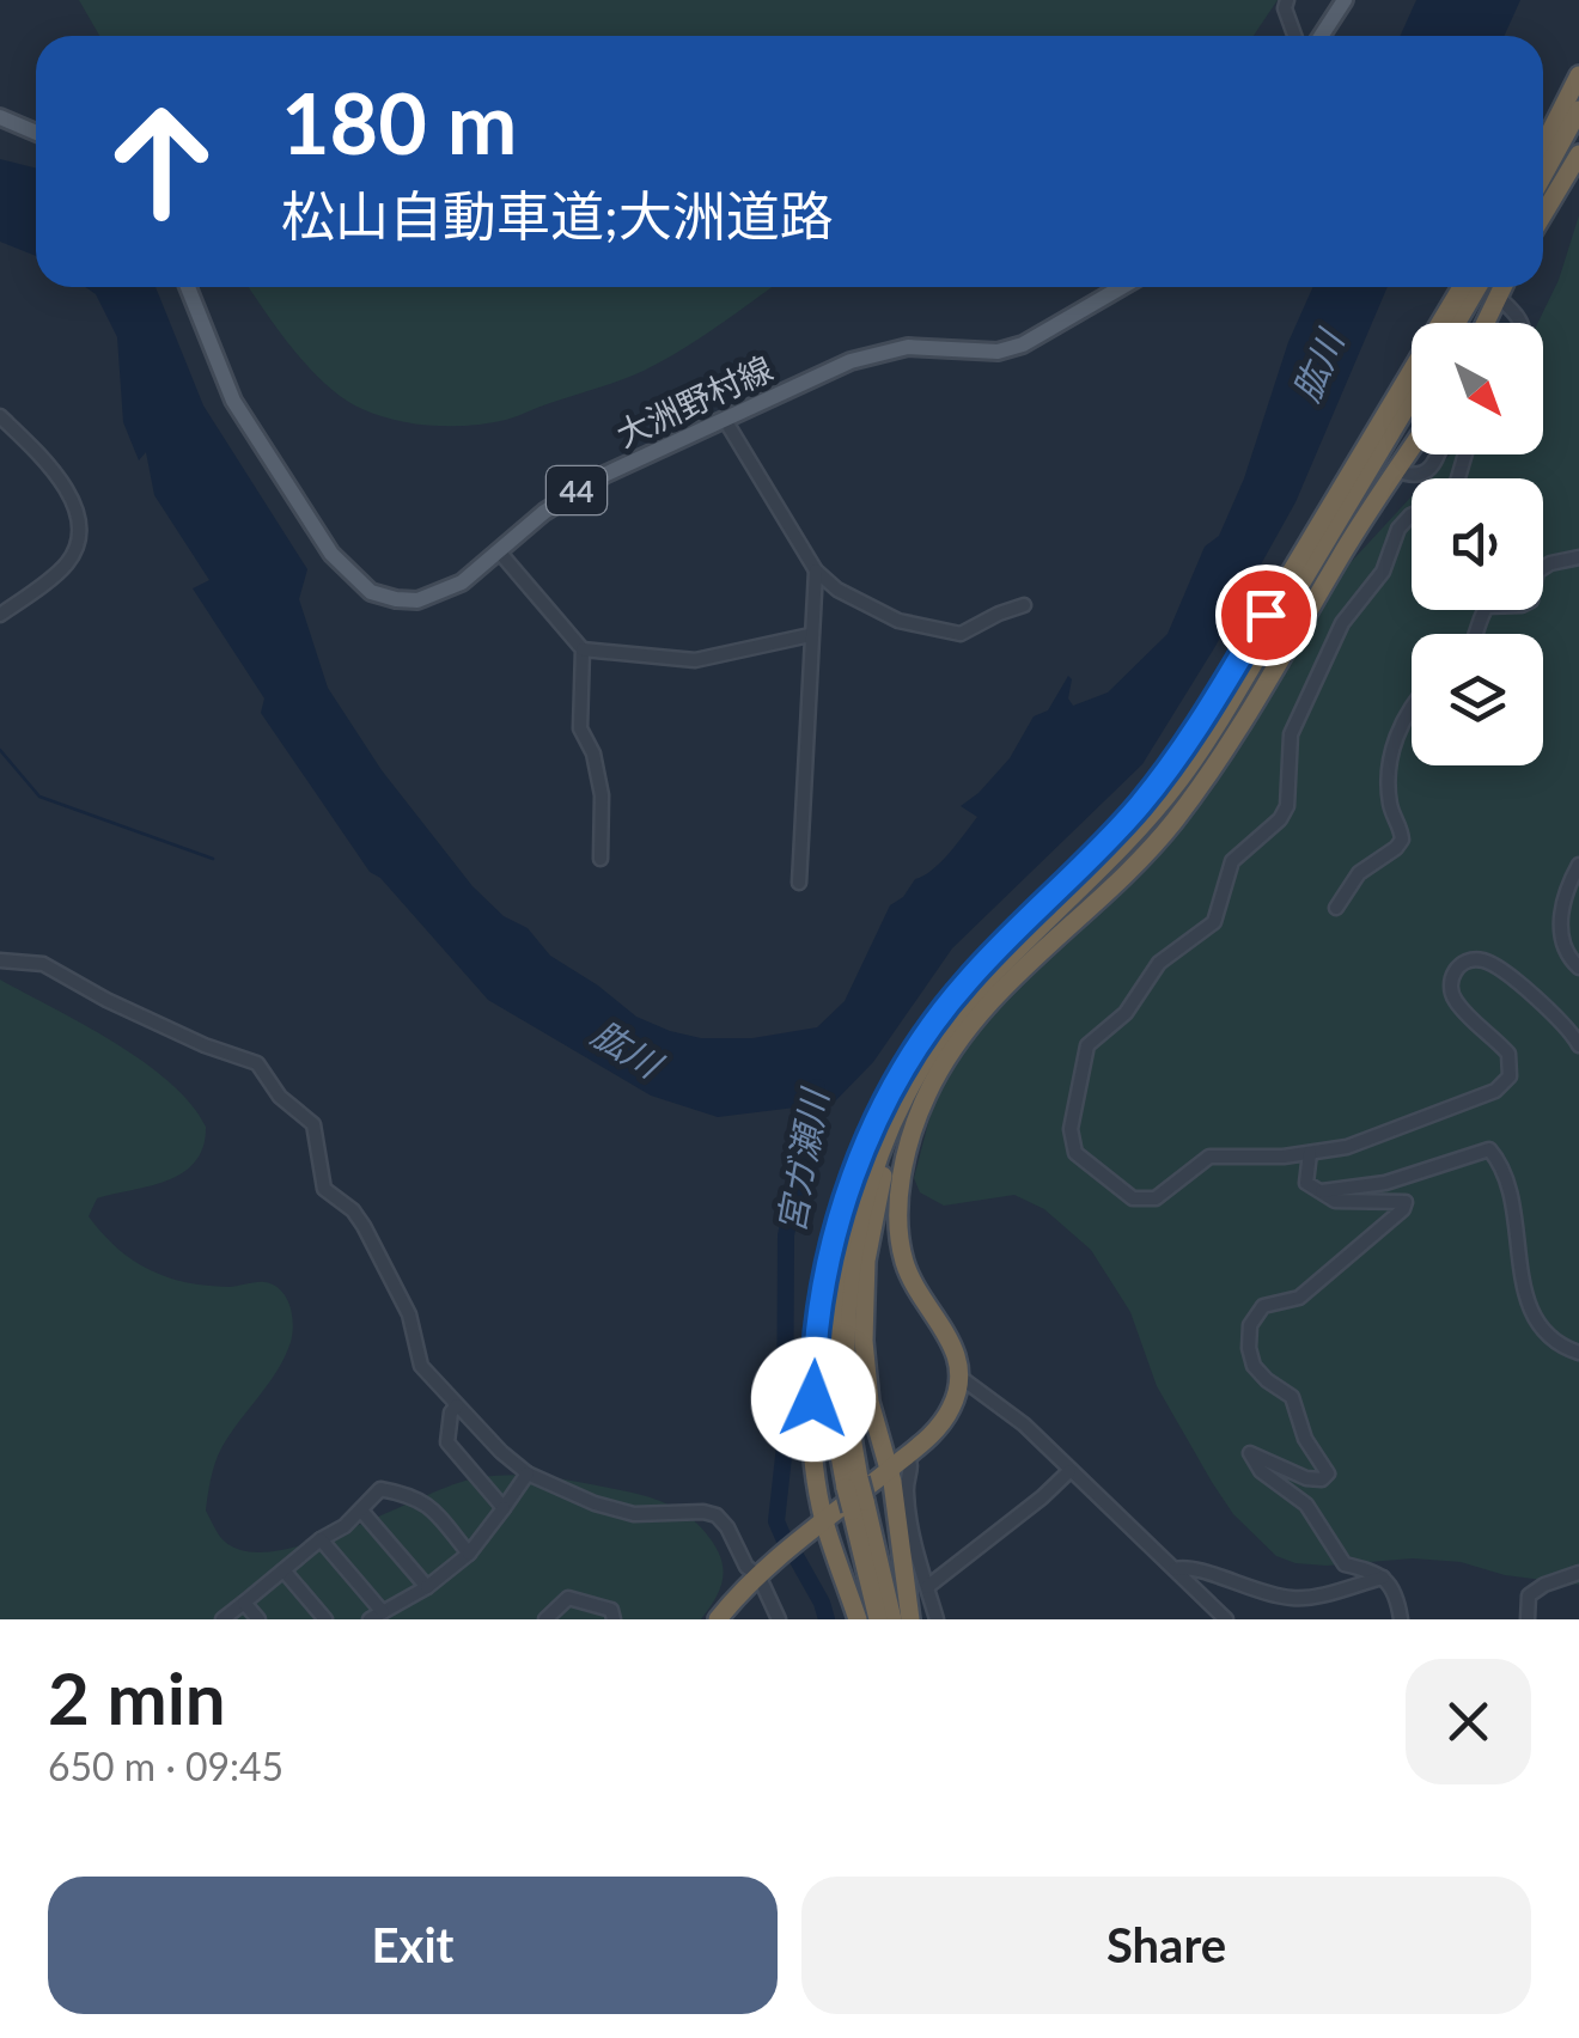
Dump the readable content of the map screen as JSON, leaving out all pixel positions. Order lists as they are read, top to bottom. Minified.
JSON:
{"streets":{"main road":["大洲野村線","44"]},"water":["肱川","宮ガ瀬川"],"north":"bottom right","page":{"turn":["180 m","松山自動車道;大洲道路"],"heading":["2 min","650 m · 09:45"],"buttons":["Exit","Share"]}}
